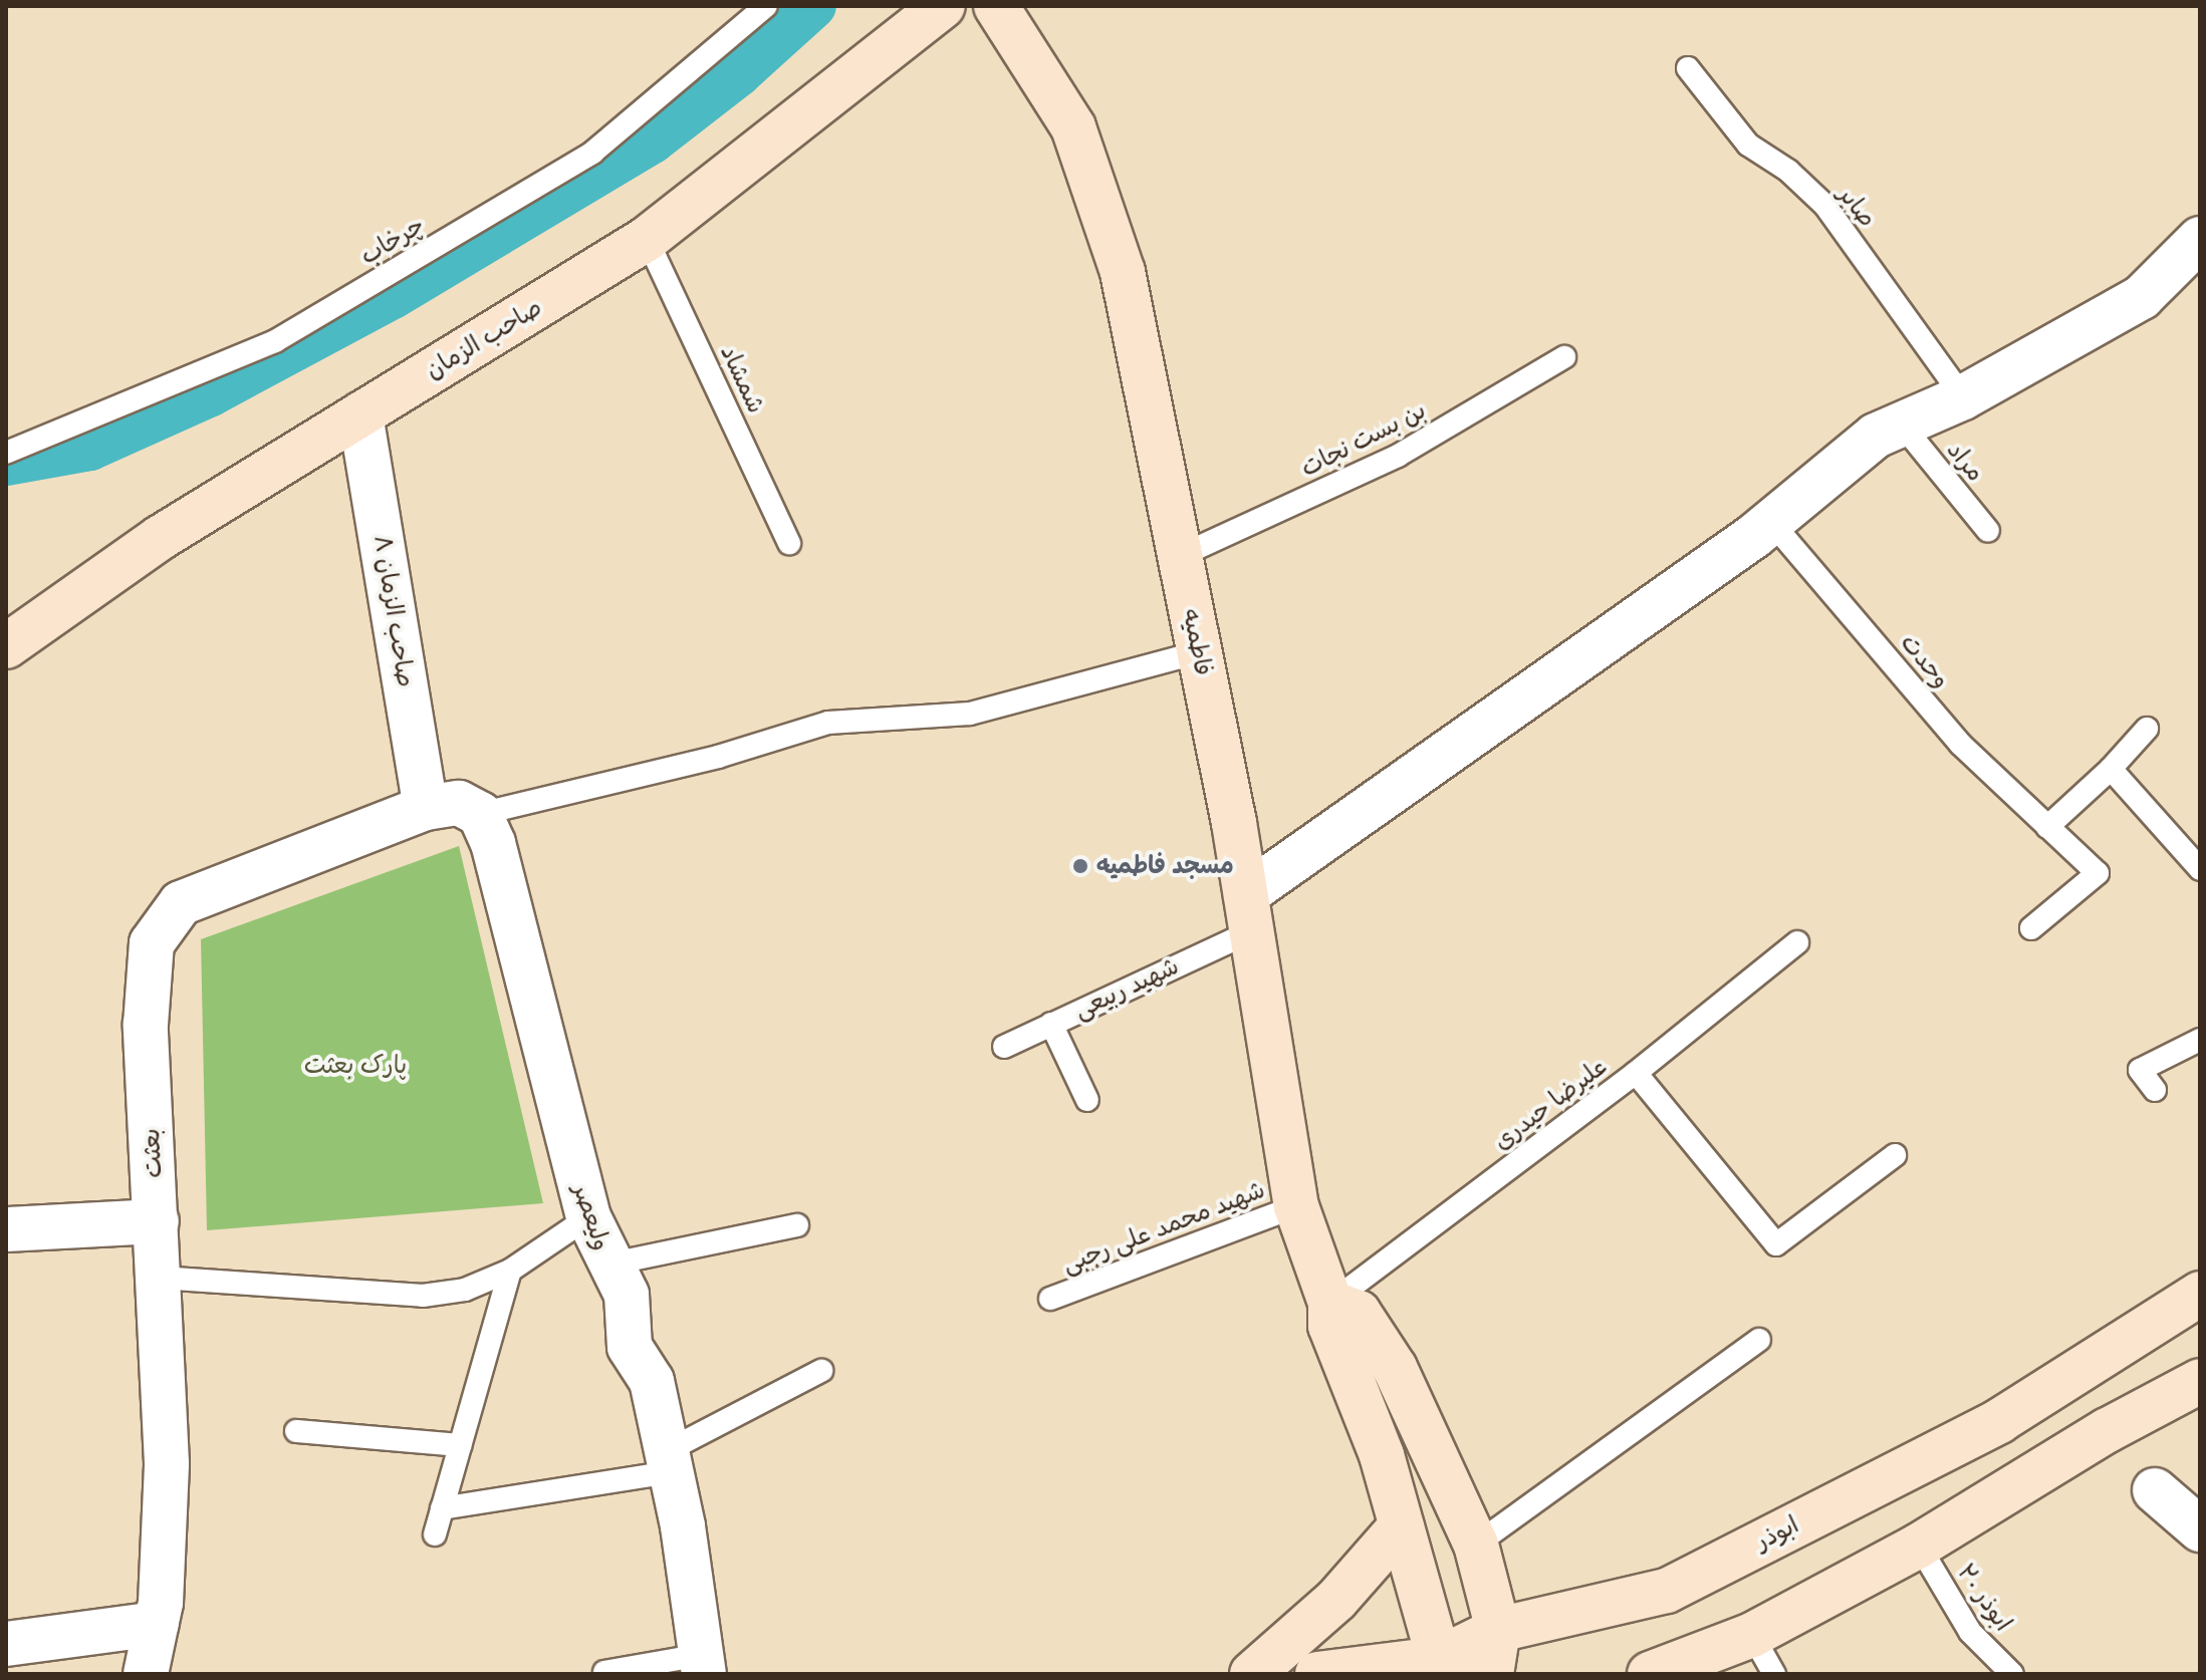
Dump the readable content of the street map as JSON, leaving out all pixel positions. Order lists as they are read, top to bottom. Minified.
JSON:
{"streets":{"street":["صاحب الزمان","صاحب الزمان ۸","فاطمیه","بعثت","ولیعصر","ابوذر"],"lane":["صابر","چرخاب","شمشاد","بن بست نجات","مراد","وحدت","شهید ربیعی","علیرضا حیدری","شهید محمد علی رجبی","ابوذر ۲۰"]},"crossings":[["صاحب الزمان","شمشاد"],["صاحب الزمان","صاحب الزمان ۸"],["بن بست نجات","فاطمیه"],["صاحب الزمان ۸","بعثت"],["فاطمیه","شهید ربیعی"],["فاطمیه","علیرضا حیدری"],["فاطمیه","شهید محمد علی رجبی"],["فاطمیه","ابوذر"]],"parks":["پارک بعثت"],"places":["مسجد فاطمیه"]}
